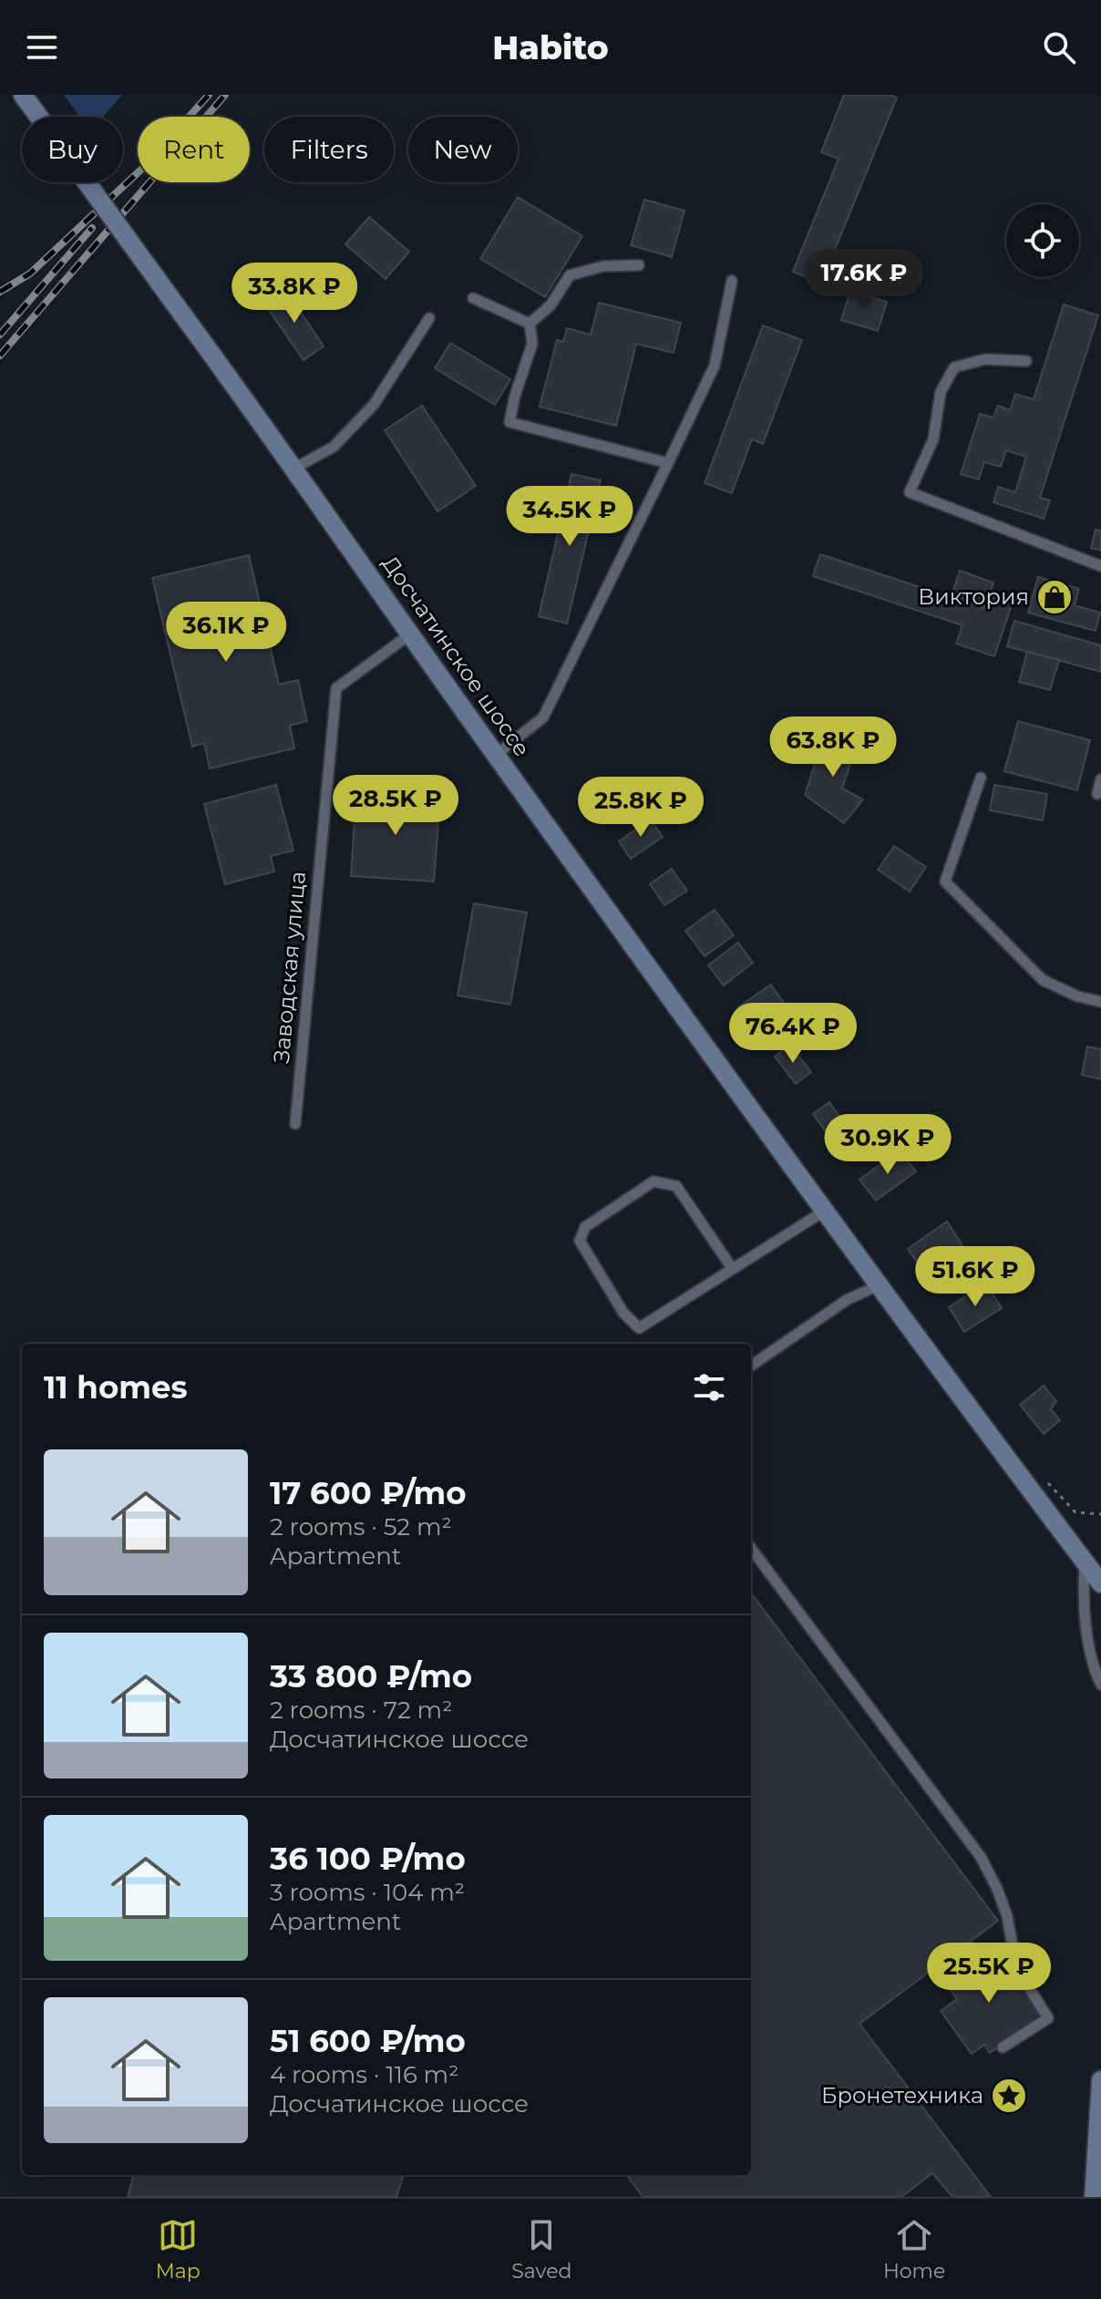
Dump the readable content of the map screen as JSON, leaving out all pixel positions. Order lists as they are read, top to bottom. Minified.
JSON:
{"streets":{"street":["Досчатинское шоссе"],"lane":["Заводская улица"]},"crossings":[["Досчатинское шоссе","Заводская улица"]],"places":{"shop":["Виктория"],"place":["Бронетехника"]},"page":{"header":"Habito","chip":["Buy","Rent","Filters","New"],"price":["17.6K ₽","33.8K ₽","34.5K ₽","36.1K ₽","63.8K ₽","28.5K ₽","25.8K ₽","76.4K ₽","30.9K ₽","51.6K ₽","25.5K ₽"],"heading":"11 homes","list":[{"name":"17 600 ₽/mo","note":"2 rooms · 52 m² · Apartment"},{"name":"33 800 ₽/mo","note":"2 rooms · 72 m² · Досчатинское шоссе"},{"name":"36 100 ₽/mo","note":"3 rooms · 104 m² · Apartment"},{"name":"51 600 ₽/mo","note":"4 rooms · 116 m² · Досчатинское шоссе"}],"tabs":["Map","Saved","Home"]}}
